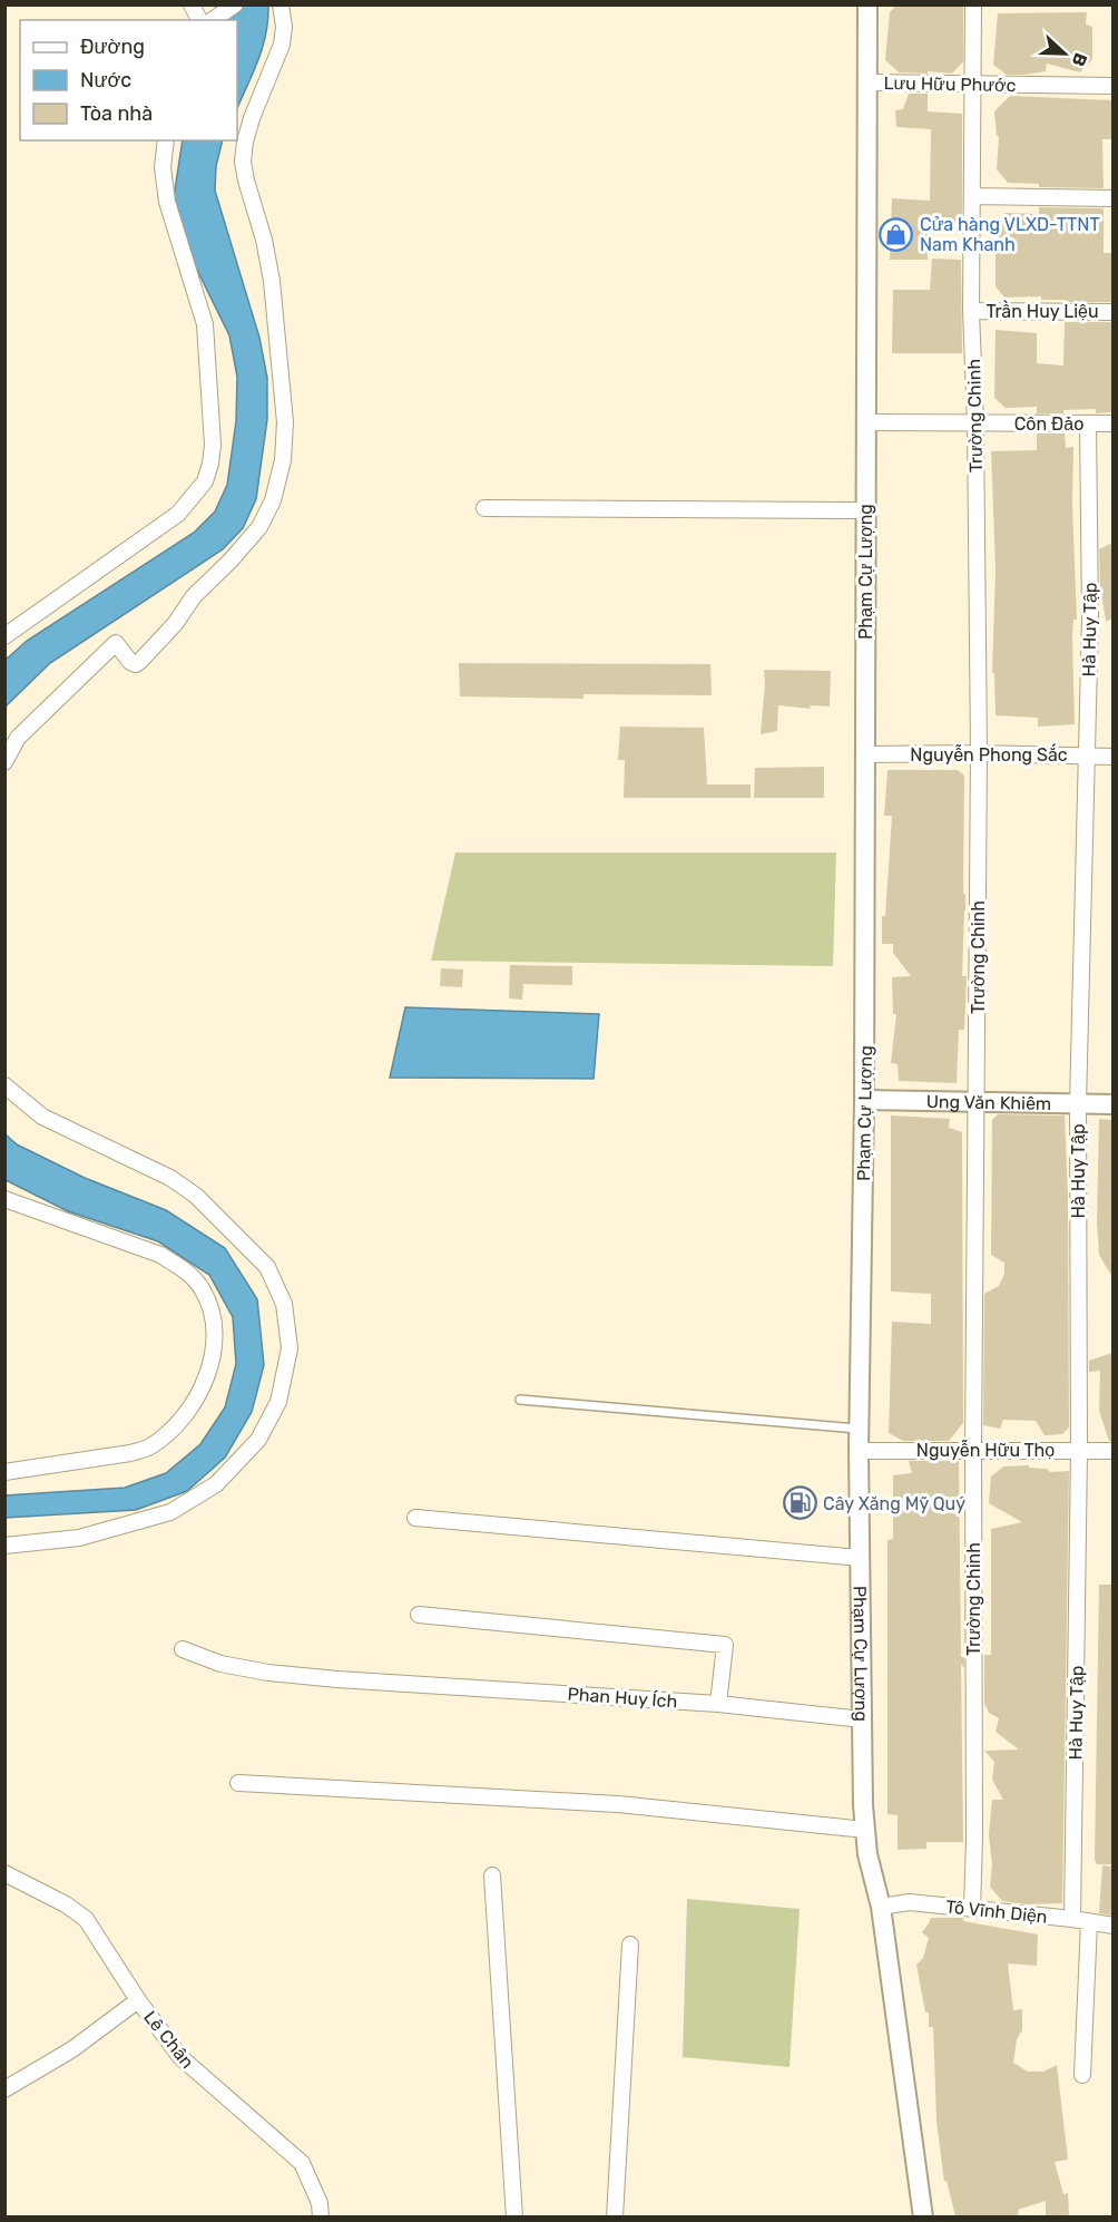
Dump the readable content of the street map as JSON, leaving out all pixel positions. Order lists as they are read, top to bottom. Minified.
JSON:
{"streets":{"street":["Lưu Hữu Phước","Trần Huy Liệu","Trường Chinh","Côn Đảo","Phạm Cự Lượng","Hà Huy Tập","Nguyễn Phong Sắc","Ung Văn Khiêm","Nguyễn Hữu Thọ","Phan Huy Ích","Tô Vĩnh Diện","Lê Chân"]},"crossings":[["Lưu Hữu Phước","Trường Chinh"],["Lưu Hữu Phước","Phạm Cự Lượng"],["Trần Huy Liệu","Trường Chinh"],["Trường Chinh","Côn Đảo"],["Trường Chinh","Nguyễn Phong Sắc"],["Trường Chinh","Ung Văn Khiêm"],["Trường Chinh","Nguyễn Hữu Thọ"],["Trường Chinh","Tô Vĩnh Diện"],["Côn Đảo","Phạm Cự Lượng"],["Côn Đảo","Hà Huy Tập"],["Phạm Cự Lượng","Nguyễn Phong Sắc"],["Phạm Cự Lượng","Ung Văn Khiêm"],["Phạm Cự Lượng","Nguyễn Hữu Thọ"],["Phạm Cự Lượng","Phan Huy Ích"],["Phạm Cự Lượng","Tô Vĩnh Diện"],["Hà Huy Tập","Nguyễn Phong Sắc"],["Hà Huy Tập","Ung Văn Khiêm"],["Hà Huy Tập","Nguyễn Hữu Thọ"],["Hà Huy Tập","Tô Vĩnh Diện"]],"places":{"shop":["Cửa hàng VLXD-TTNT Nam Khanh"],"fuel station":["Cây Xăng Mỹ Quý"]},"legend":["Đường","Nước","Tòa nhà"],"north":"right"}
